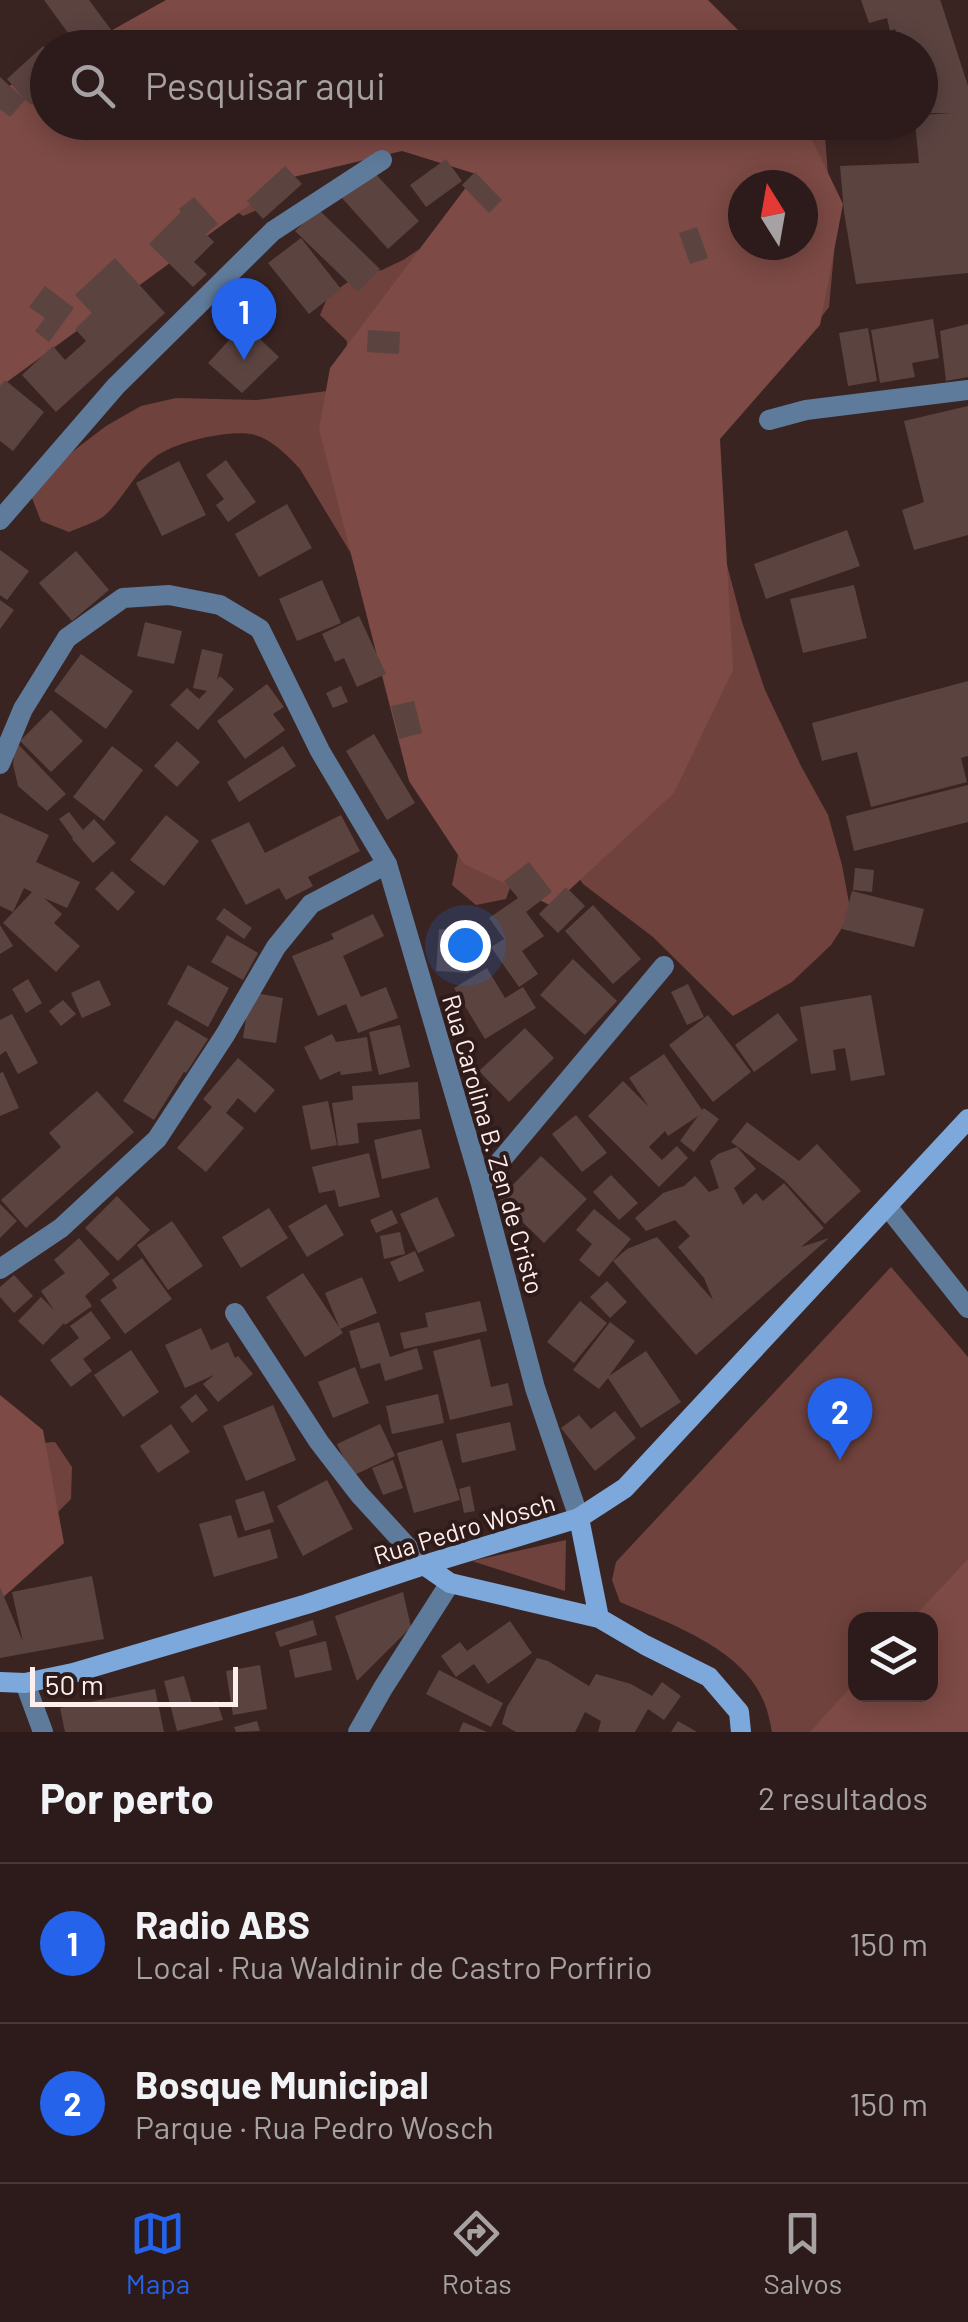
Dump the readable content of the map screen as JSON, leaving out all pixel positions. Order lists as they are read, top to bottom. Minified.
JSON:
{"streets":{"street":["Rua Carolina B. Zen de Cristo","Rua Pedro Wosch"]},"crossings":[["Rua Carolina B. Zen de Cristo","Rua Pedro Wosch"]],"scale_bar":"50 m","north":"top","page":{"search":"Pesquisar aqui","pins":["1","2"],"scale":"50 m","heading":["Por perto","2 resultados"],"list":[{"mark":"1","name":"Radio ABS","note":"Local · Rua Waldinir de Castro Porfirio","value":"150 m"},{"mark":"2","name":"Bosque Municipal","note":"Parque · Rua Pedro Wosch","value":"150 m"}],"nav":["Mapa","Rotas","Salvos"]}}
